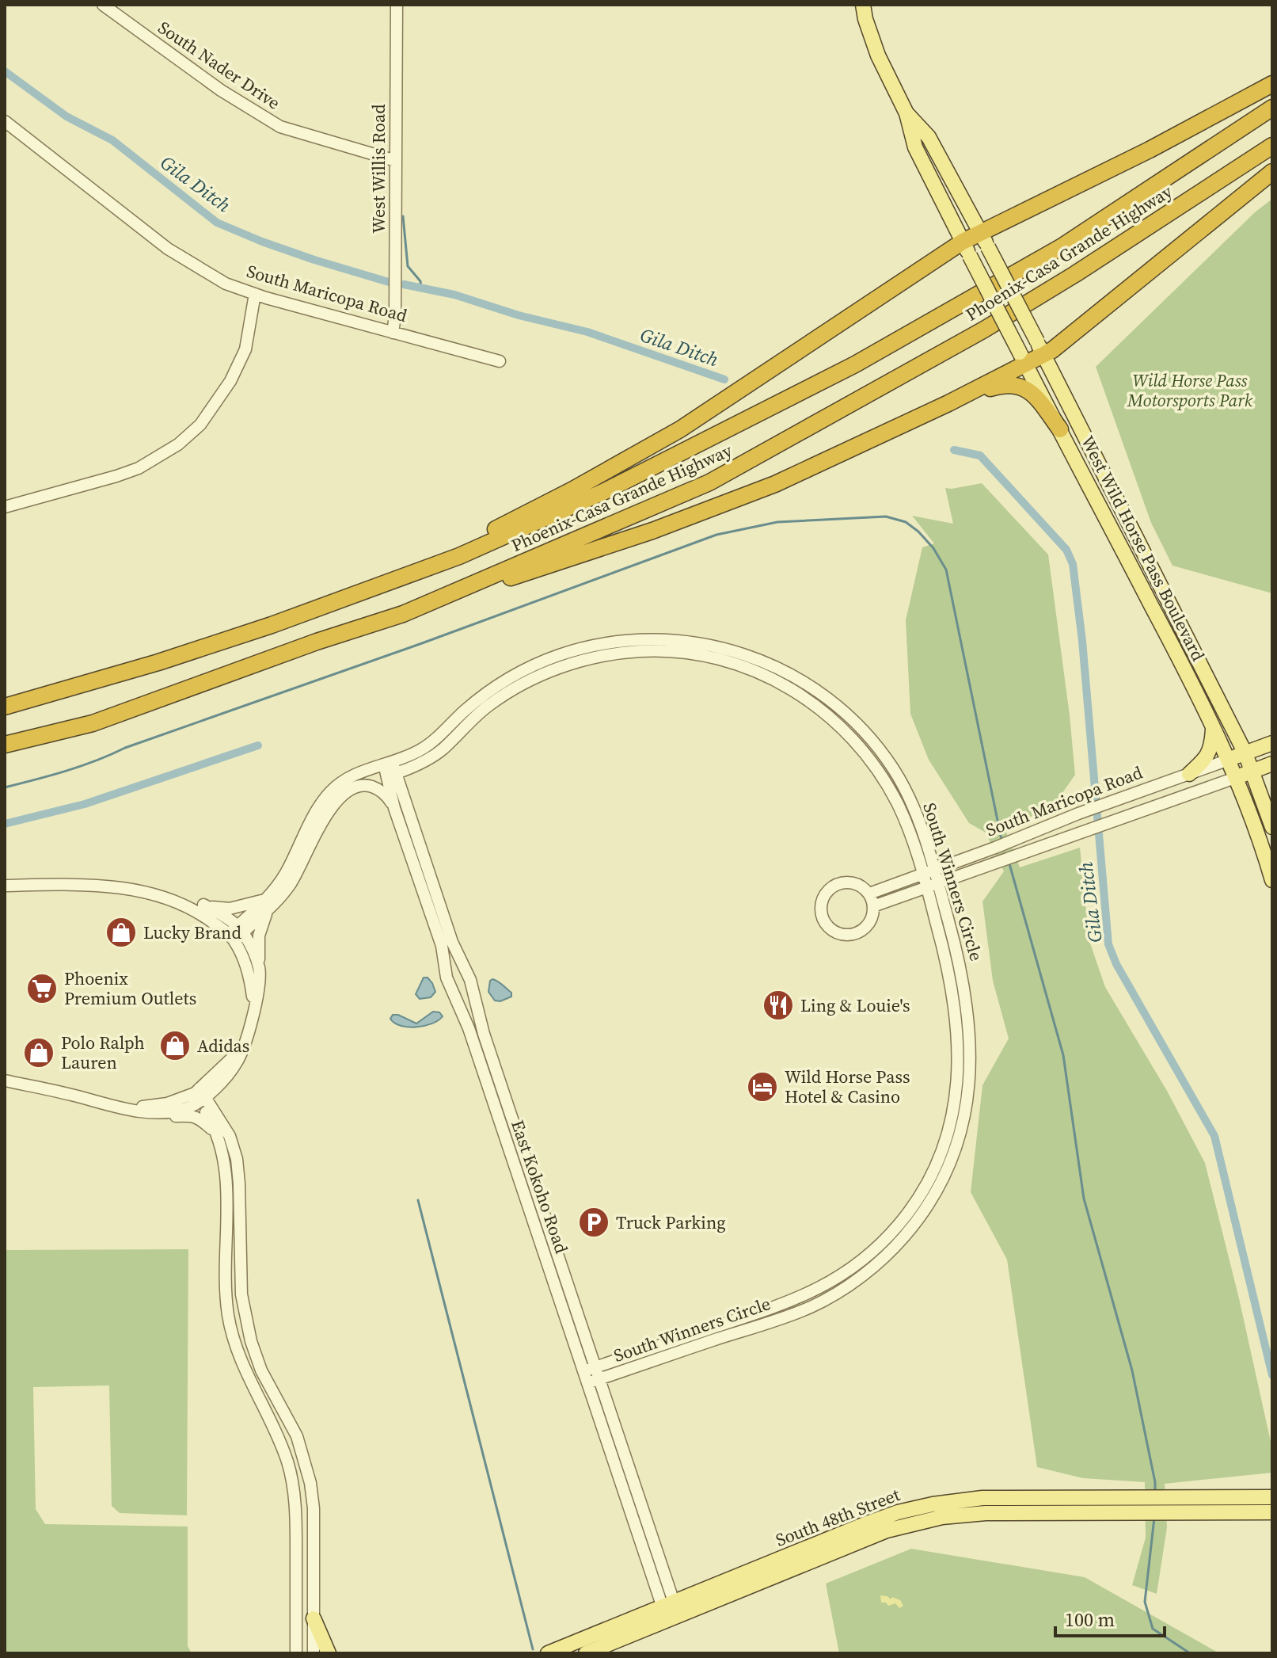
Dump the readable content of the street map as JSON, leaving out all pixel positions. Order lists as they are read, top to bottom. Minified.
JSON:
{"streets":{"highway":["Phoenix-Casa Grande Highway"],"main road":["South Maricopa Road","West Wild Horse Pass Boulevard","South 48th Street"],"street":["South Nader Drive","West Willis Road","South Winners Circle","East Kokoho Road"]},"crossings":[["South Nader Drive","West Willis Road"],["West Willis Road","South Maricopa Road"],["South Maricopa Road","West Wild Horse Pass Boulevard"],["South Maricopa Road","South Winners Circle"],["South Winners Circle","East Kokoho Road"],["East Kokoho Road","South 48th Street"]],"water":["Gila Ditch"],"parks":["Wild Horse Pass Motorsports Park"],"places":{"shop":["Lucky Brand","Adidas","Polo Ralph Lauren"],"supermarket":["Phoenix Premium Outlets"],"restaurant":["Ling & Louie's"],"hotel":["Wild Horse Pass Hotel & Casino"],"parking":["Truck Parking"]},"scale_bar":"100 m"}
